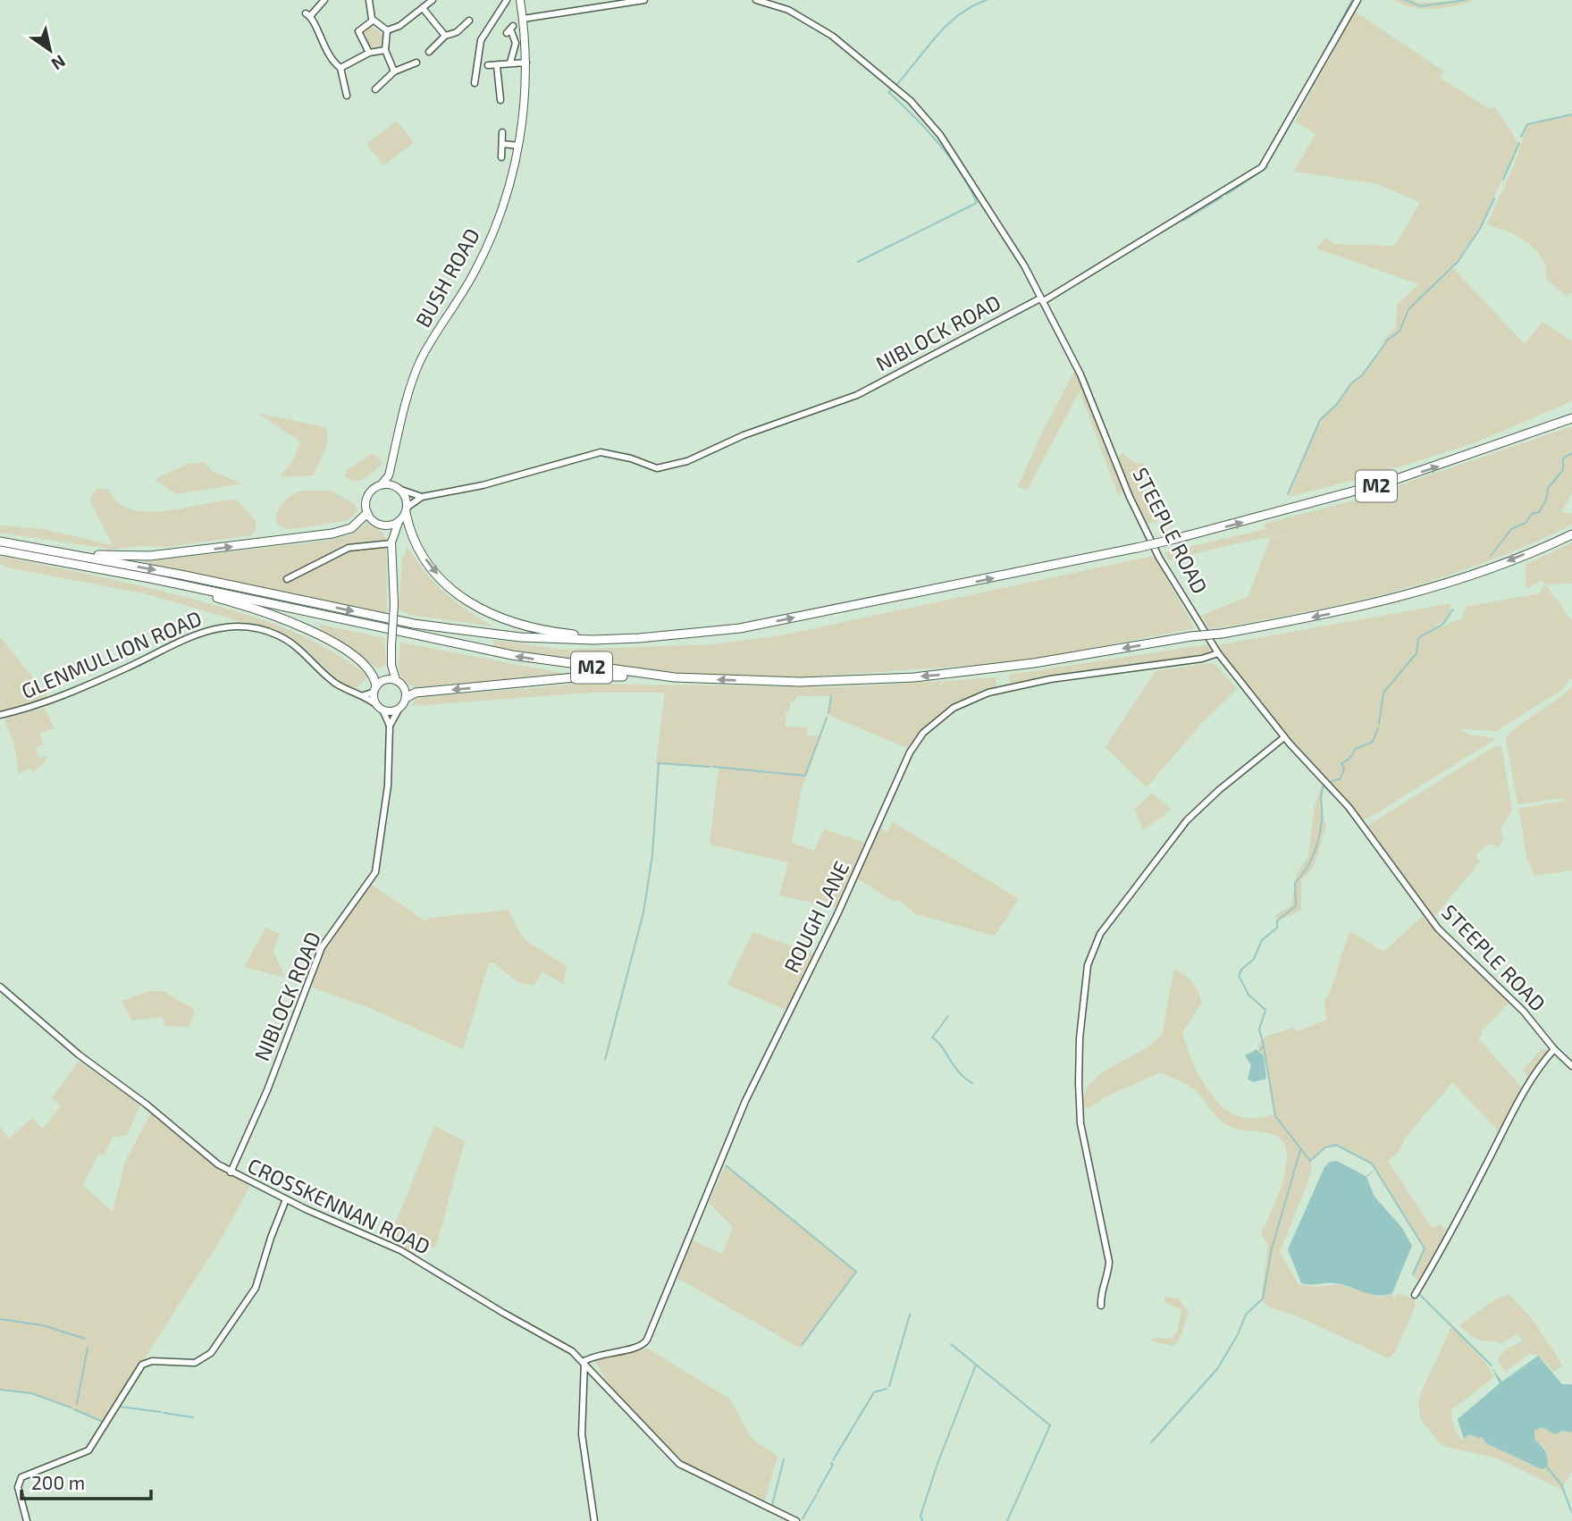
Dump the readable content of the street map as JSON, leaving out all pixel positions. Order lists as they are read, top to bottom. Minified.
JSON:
{"streets":{"highway":["M2"],"main road":["BUSH ROAD"],"street":["NIBLOCK ROAD","STEEPLE ROAD","GLENMULLION ROAD","ROUGH LANE","CROSSKENNAN ROAD"]},"crossings":[["BUSH ROAD","NIBLOCK ROAD"],["NIBLOCK ROAD","STEEPLE ROAD"],["NIBLOCK ROAD","GLENMULLION ROAD"],["NIBLOCK ROAD","CROSSKENNAN ROAD"],["STEEPLE ROAD","ROUGH LANE"],["ROUGH LANE","CROSSKENNAN ROAD"]],"scale_bar":"200 m","north":"bottom right"}
